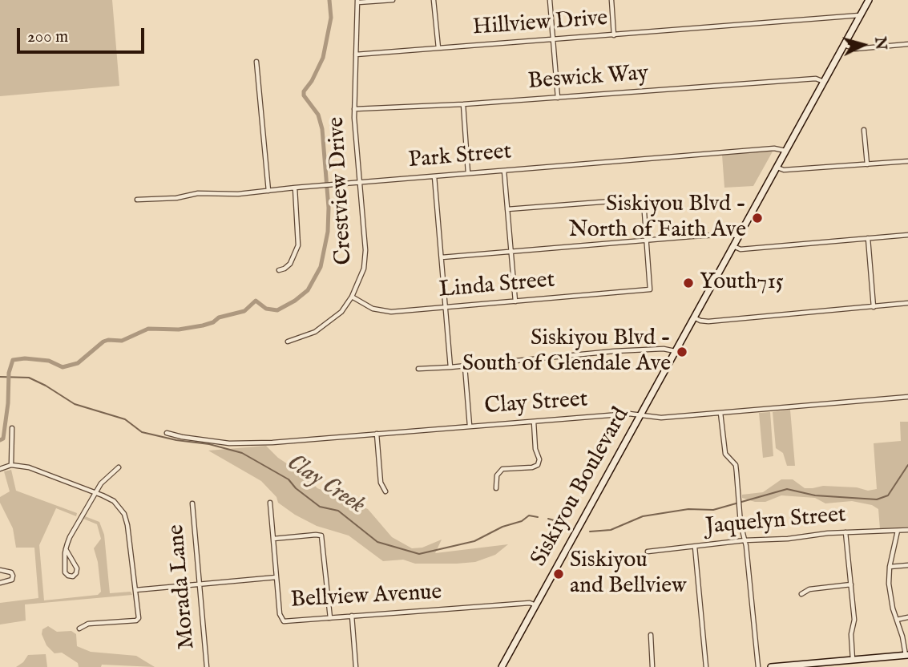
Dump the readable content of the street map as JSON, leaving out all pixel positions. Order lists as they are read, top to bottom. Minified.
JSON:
{"streets":{"main road":["Siskiyou Boulevard"],"street":["Hillview Drive","Beswick Way","Park Street","Crestview Drive","Linda Street","Clay Street","Jaquelyn Street","Morada Lane","Bellview Avenue"]},"crossings":[["Hillview Drive","Crestview Drive"],["Hillview Drive","Siskiyou Boulevard"],["Beswick Way","Crestview Drive"],["Beswick Way","Siskiyou Boulevard"],["Park Street","Crestview Drive"],["Park Street","Siskiyou Boulevard"],["Crestview Drive","Linda Street"],["Clay Street","Siskiyou Boulevard"],["Siskiyou Boulevard","Bellview Avenue"]],"water":["Clay Creek"],"places":["Siskiyou Blvd - North of Faith Ave","Youth715","Siskiyou Blvd - South of Glendale Ave","Siskiyou and Bellview"],"scale_bar":"200 m","north":"right"}
